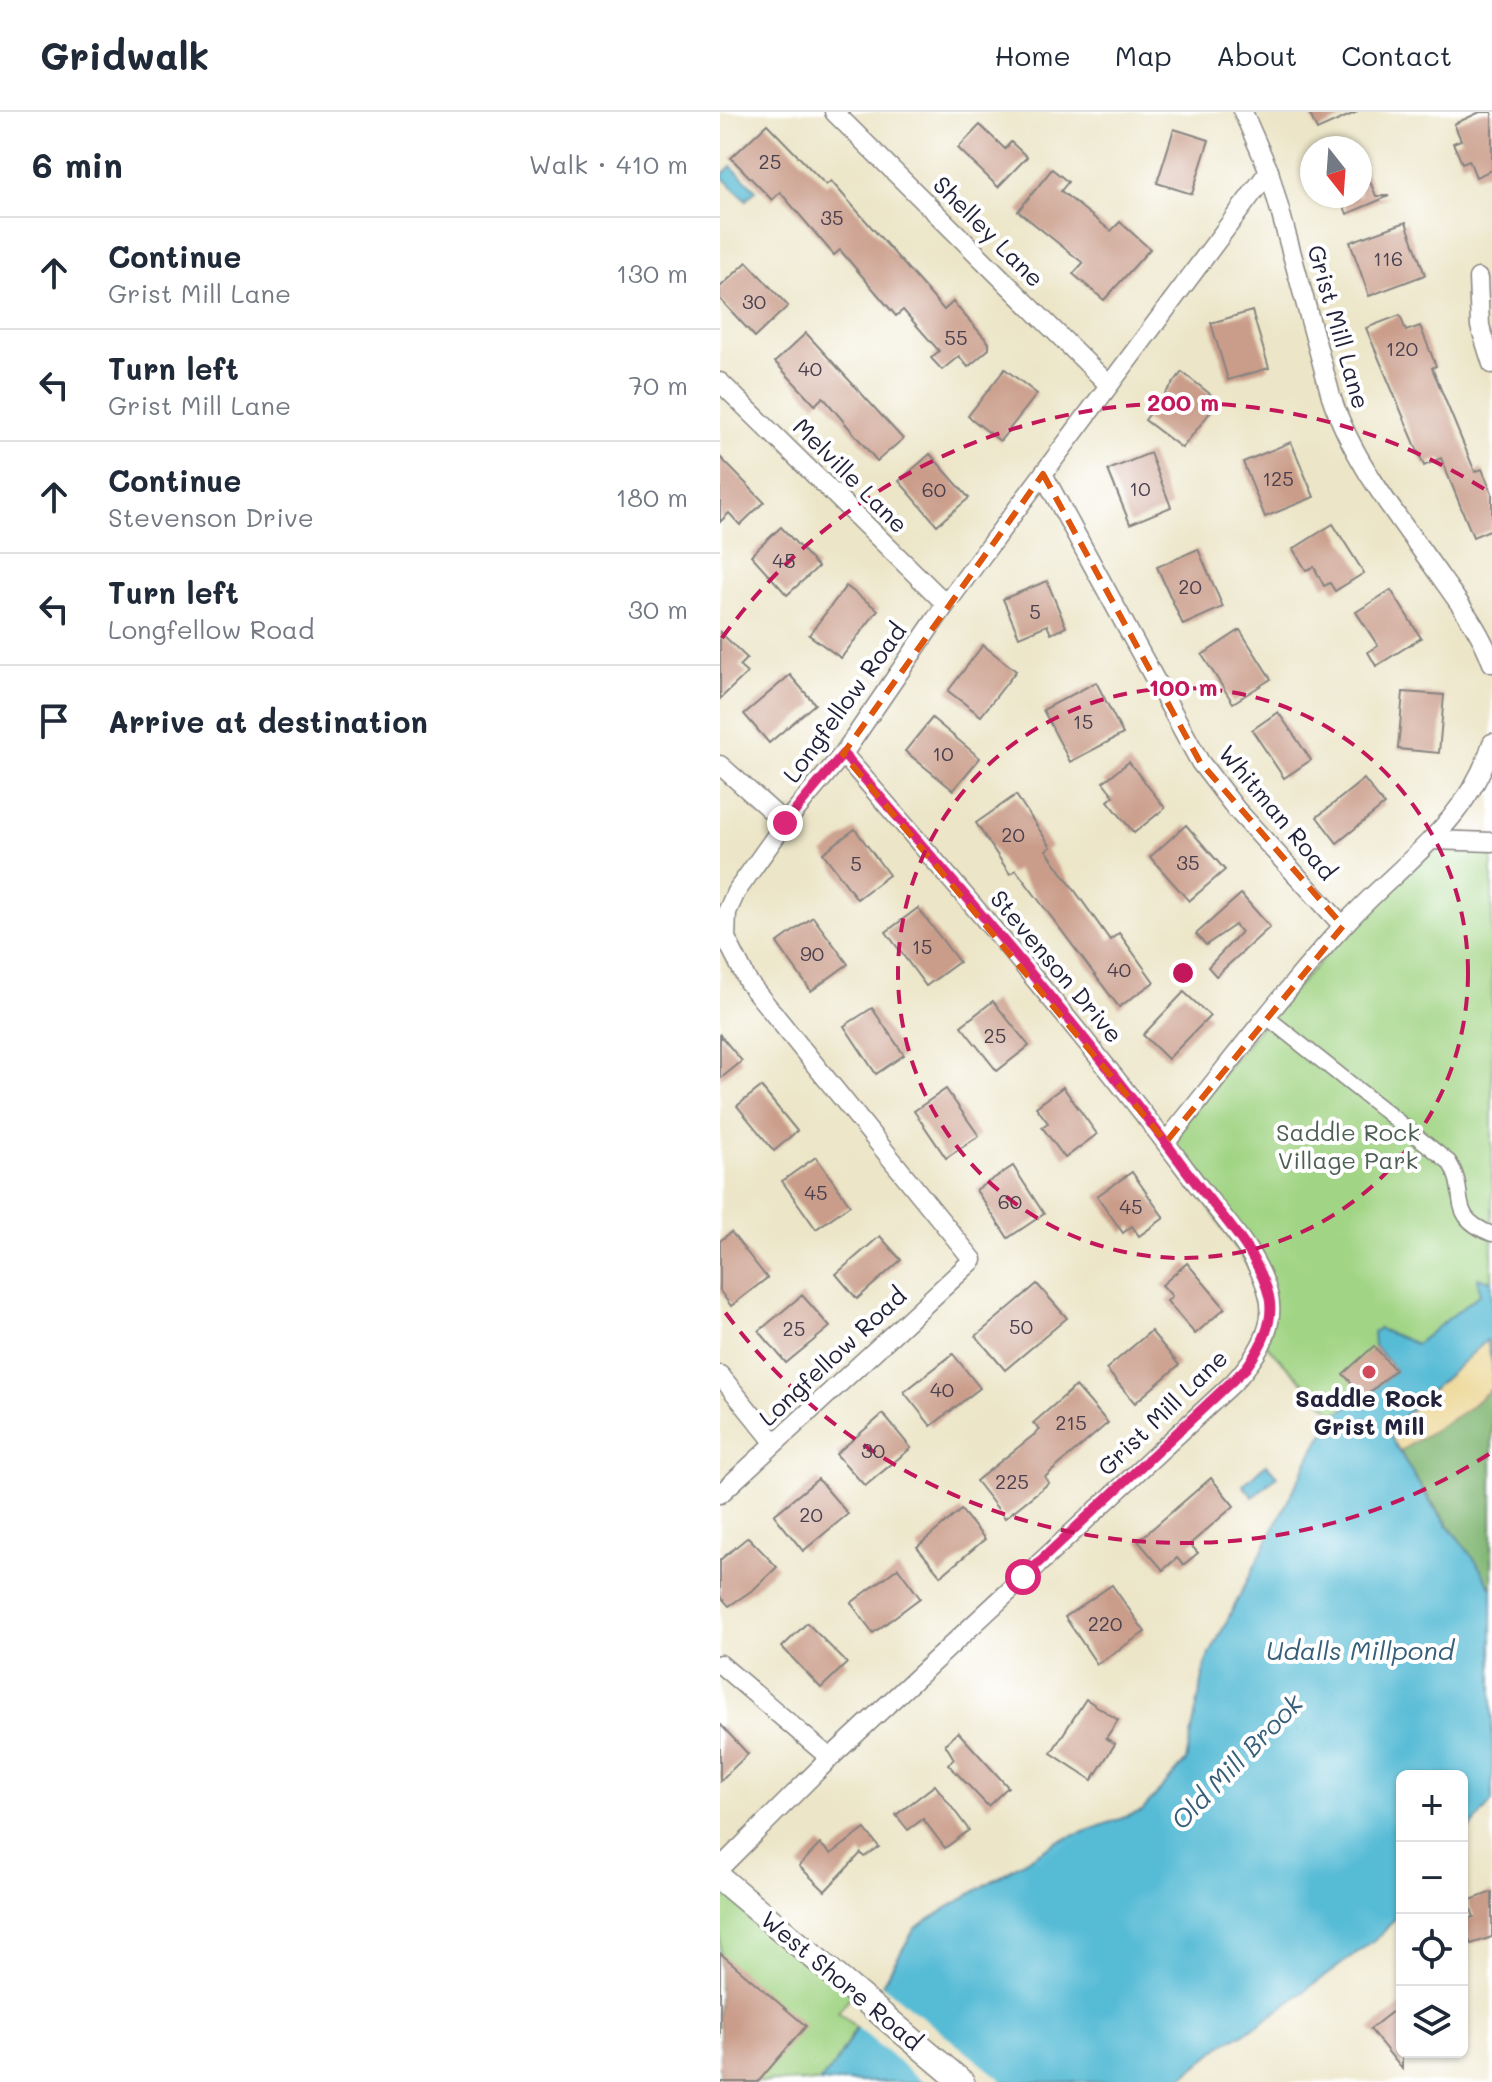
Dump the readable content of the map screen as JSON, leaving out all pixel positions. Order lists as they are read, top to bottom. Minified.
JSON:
{"streets":{"main road":["West Shore Road"],"street":["Shelley Lane","Grist Mill Lane","Melville Lane","Longfellow Road","Whitman Road","Stevenson Drive"]},"crossings":[["Shelley Lane","Longfellow Road"],["Grist Mill Lane","Longfellow Road"],["Grist Mill Lane","Stevenson Drive"],["Melville Lane","Longfellow Road"],["Longfellow Road","Whitman Road"],["Longfellow Road","Stevenson Drive"]],"water":["Udalls Millpond","Old Mill Brook"],"parks":["Saddle Rock Village Park"],"places":["Saddle Rock Grist Mill"],"house_numbers":["25","35","116","30","55","120","40","125","10","60","45","20","5","15","10","20","35","5","15","90","40","25","45","60","45","50","25","40","215","30","225","20","220"],"north":"bottom","page":{"header":"Gridwalk","nav":["Home","Map","About","Contact"],"heading":["6 min","Walk · 410 m"],"list":[["Continue","Grist Mill Lane","130 m"],["Turn left","Grist Mill Lane","70 m"],["Continue","Stevenson Drive","180 m"],["Turn left","Longfellow Road","30 m"],"Arrive at destination"],"map_buttons":["+","−"]},"rings":["200 m","100 m"]}
